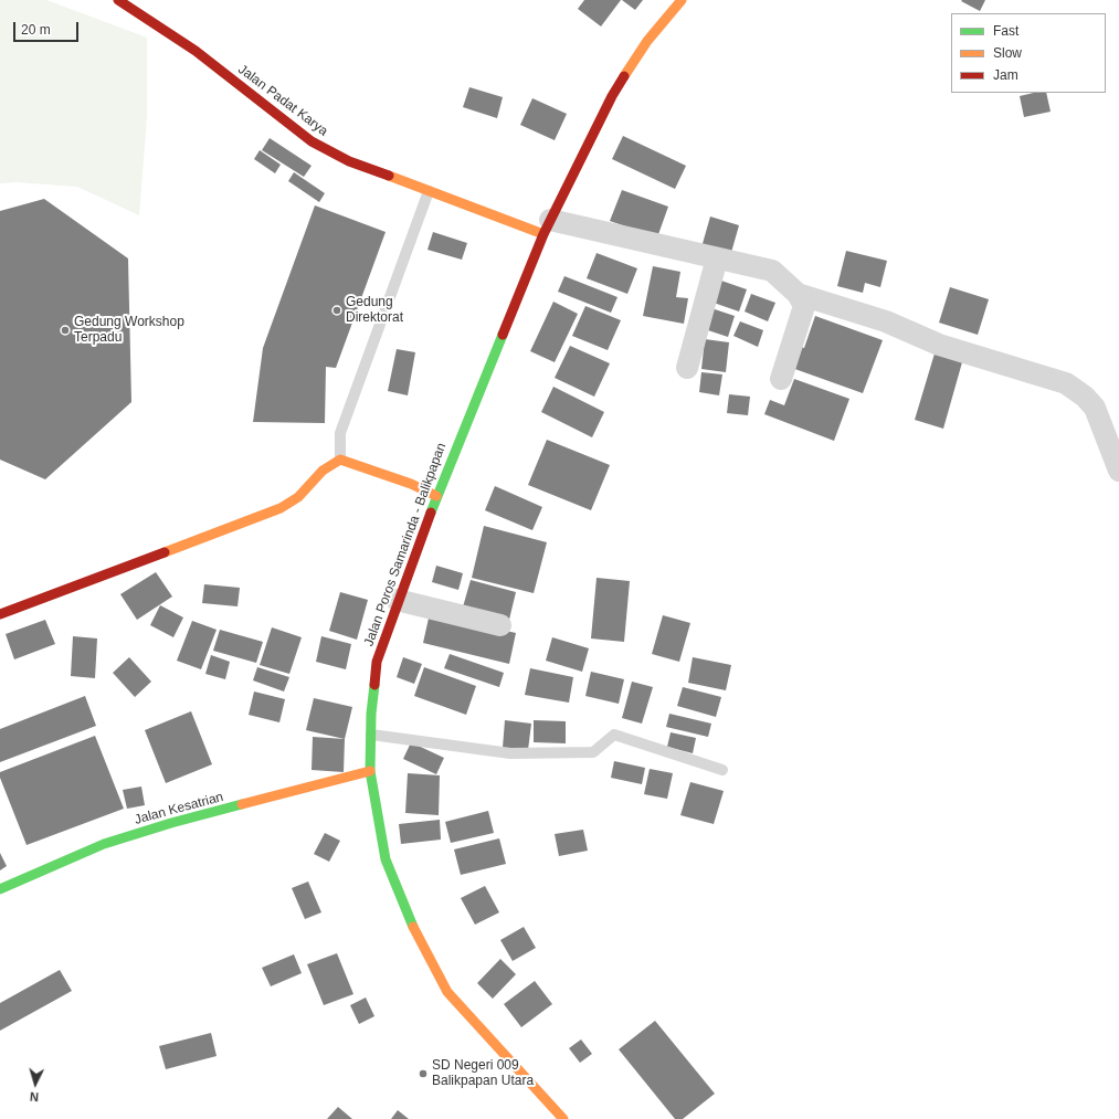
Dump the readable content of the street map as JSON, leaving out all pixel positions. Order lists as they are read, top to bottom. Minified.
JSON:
{"streets":{"main road":["Jalan Padat Karya","Jalan Poros Samarinda - Balikpapan","Jalan Kesatrian"]},"crossings":[["Jalan Padat Karya","Jalan Poros Samarinda - Balikpapan"],["Jalan Poros Samarinda - Balikpapan","Jalan Kesatrian"]],"places":["Gedung Direktorat","Gedung Workshop Terpadu","SD Negeri 009 Balikpapan Utara"],"legend":["Fast","Slow","Jam"],"scale_bar":"20 m","north":"bottom"}
